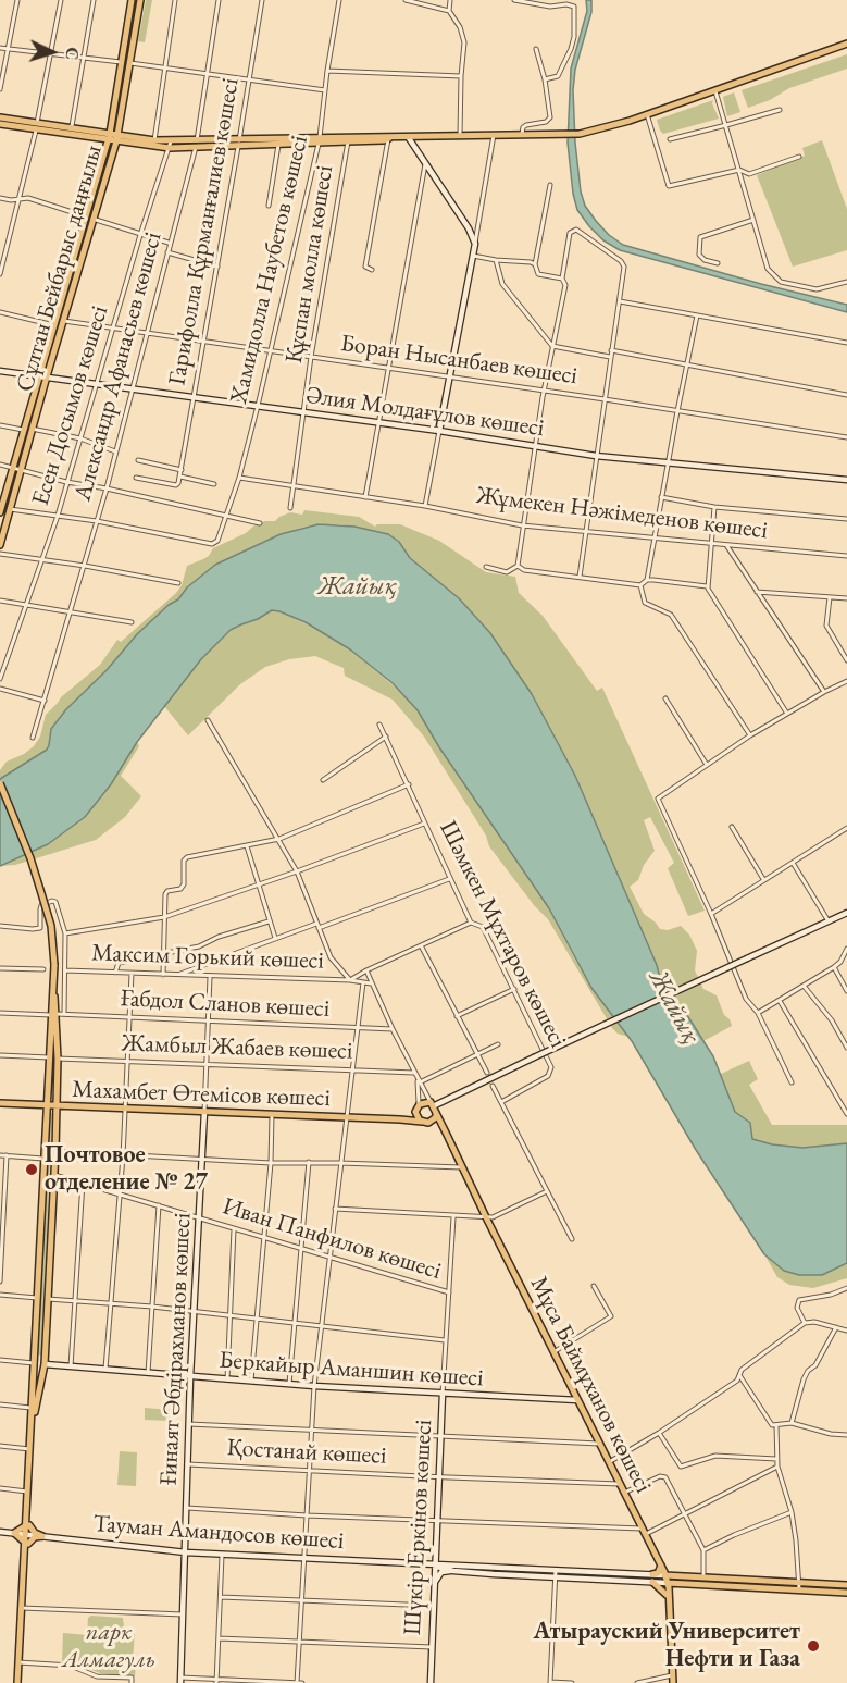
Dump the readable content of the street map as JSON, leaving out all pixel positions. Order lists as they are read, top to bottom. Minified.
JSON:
{"streets":{"main road":["Сұлтан Бейбарыс даңғылы","Әлия Молдағұлов көшесі","Махамбет Өтемісов көшесі","Ғинаят Әбдірахманов көшесі","Беркайыр Аманшин көшесі","Мұса Баймұханов көшесі","Шүкір Еркінов көшесі","Тауман Амандосов көшесі"],"street":["Гарифолла Құрманғалиев көшесі","Құспан молла көшесі","Хамидолла Наубетов көшесі","Боран Нысанбаев көшесі","Александр Афанасьев көшесі","Есен Досымов көшесі","Жұмекен Нәжімеденов көшесі","Шәмкен Мұхтаров көшесі","Максим Горький көшесі","Ғабдол Сланов көшесі","Жамбыл Жабаев көшесі","Иван Панфилов көшесі","Қостанай көшесі"]},"crossings":[["Гарифолла Құрманғалиев көшесі","Боран Нысанбаев көшесі"],["Гарифолла Құрманғалиев көшесі","Әлия Молдағұлов көшесі"],["Құспан молла көшесі","Боран Нысанбаев көшесі"],["Құспан молла көшесі","Әлия Молдағұлов көшесі"],["Құспан молла көшесі","Жұмекен Нәжімеденов көшесі"],["Сұлтан Бейбарыс даңғылы","Боран Нысанбаев көшесі"],["Сұлтан Бейбарыс даңғылы","Әлия Молдағұлов көшесі"],["Хамидолла Наубетов көшесі","Боран Нысанбаев көшесі"],["Хамидолла Наубетов көшесі","Александр Афанасьев көшесі"],["Хамидолла Наубетов көшесі","Әлия Молдағұлов көшесі"],["Хамидолла Наубетов көшесі","Жұмекен Нәжімеденов көшесі"],["Боран Нысанбаев көшесі","Александр Афанасьев көшесі"],["Боран Нысанбаев көшесі","Есен Досымов көшесі"],["Александр Афанасьев көшесі","Әлия Молдағұлов көшесі"],["Есен Досымов көшесі","Әлия Молдағұлов көшесі"],["Шәмкен Мұхтаров көшесі","Максим Горький көшесі"],["Максим Горький көшесі","Ғинаят Әбдірахманов көшесі"],["Максим Горький көшесі","Мұса Баймұханов көшесі"],["Ғабдол Сланов көшесі","Ғинаят Әбдірахманов көшесі"],["Ғабдол Сланов көшесі","Мұса Баймұханов көшесі"],["Жамбыл Жабаев көшесі","Ғинаят Әбдірахманов көшесі"],["Жамбыл Жабаев көшесі","Мұса Баймұханов көшесі"],["Махамбет Өтемісов көшесі","Ғинаят Әбдірахманов көшесі"],["Махамбет Өтемісов көшесі","Мұса Баймұханов көшесі"],["Иван Панфилов көшесі","Ғинаят Әбдірахманов көшесі"],["Иван Панфилов көшесі","Шүкір Еркінов көшесі"],["Ғинаят Әбдірахманов көшесі","Беркайыр Аманшин көшесі"],["Ғинаят Әбдірахманов көшесі","Қостанай көшесі"],["Ғинаят Әбдірахманов көшесі","Тауман Амандосов көшесі"],["Беркайыр Аманшин көшесі","Мұса Баймұханов көшесі"],["Беркайыр Аманшин көшесі","Шүкір Еркінов көшесі"],["Мұса Баймұханов көшесі","Қостанай көшесі"],["Мұса Баймұханов көшесі","Тауман Амандосов көшесі"],["Қостанай көшесі","Шүкір Еркінов көшесі"],["Шүкір Еркінов көшесі","Тауман Амандосов көшесі"]],"water":["Жайық"],"parks":["парк Алмагуль"],"places":["Почтовое отделение № 27","Атырауский Университет Нефти и Газа"],"north":"right"}
